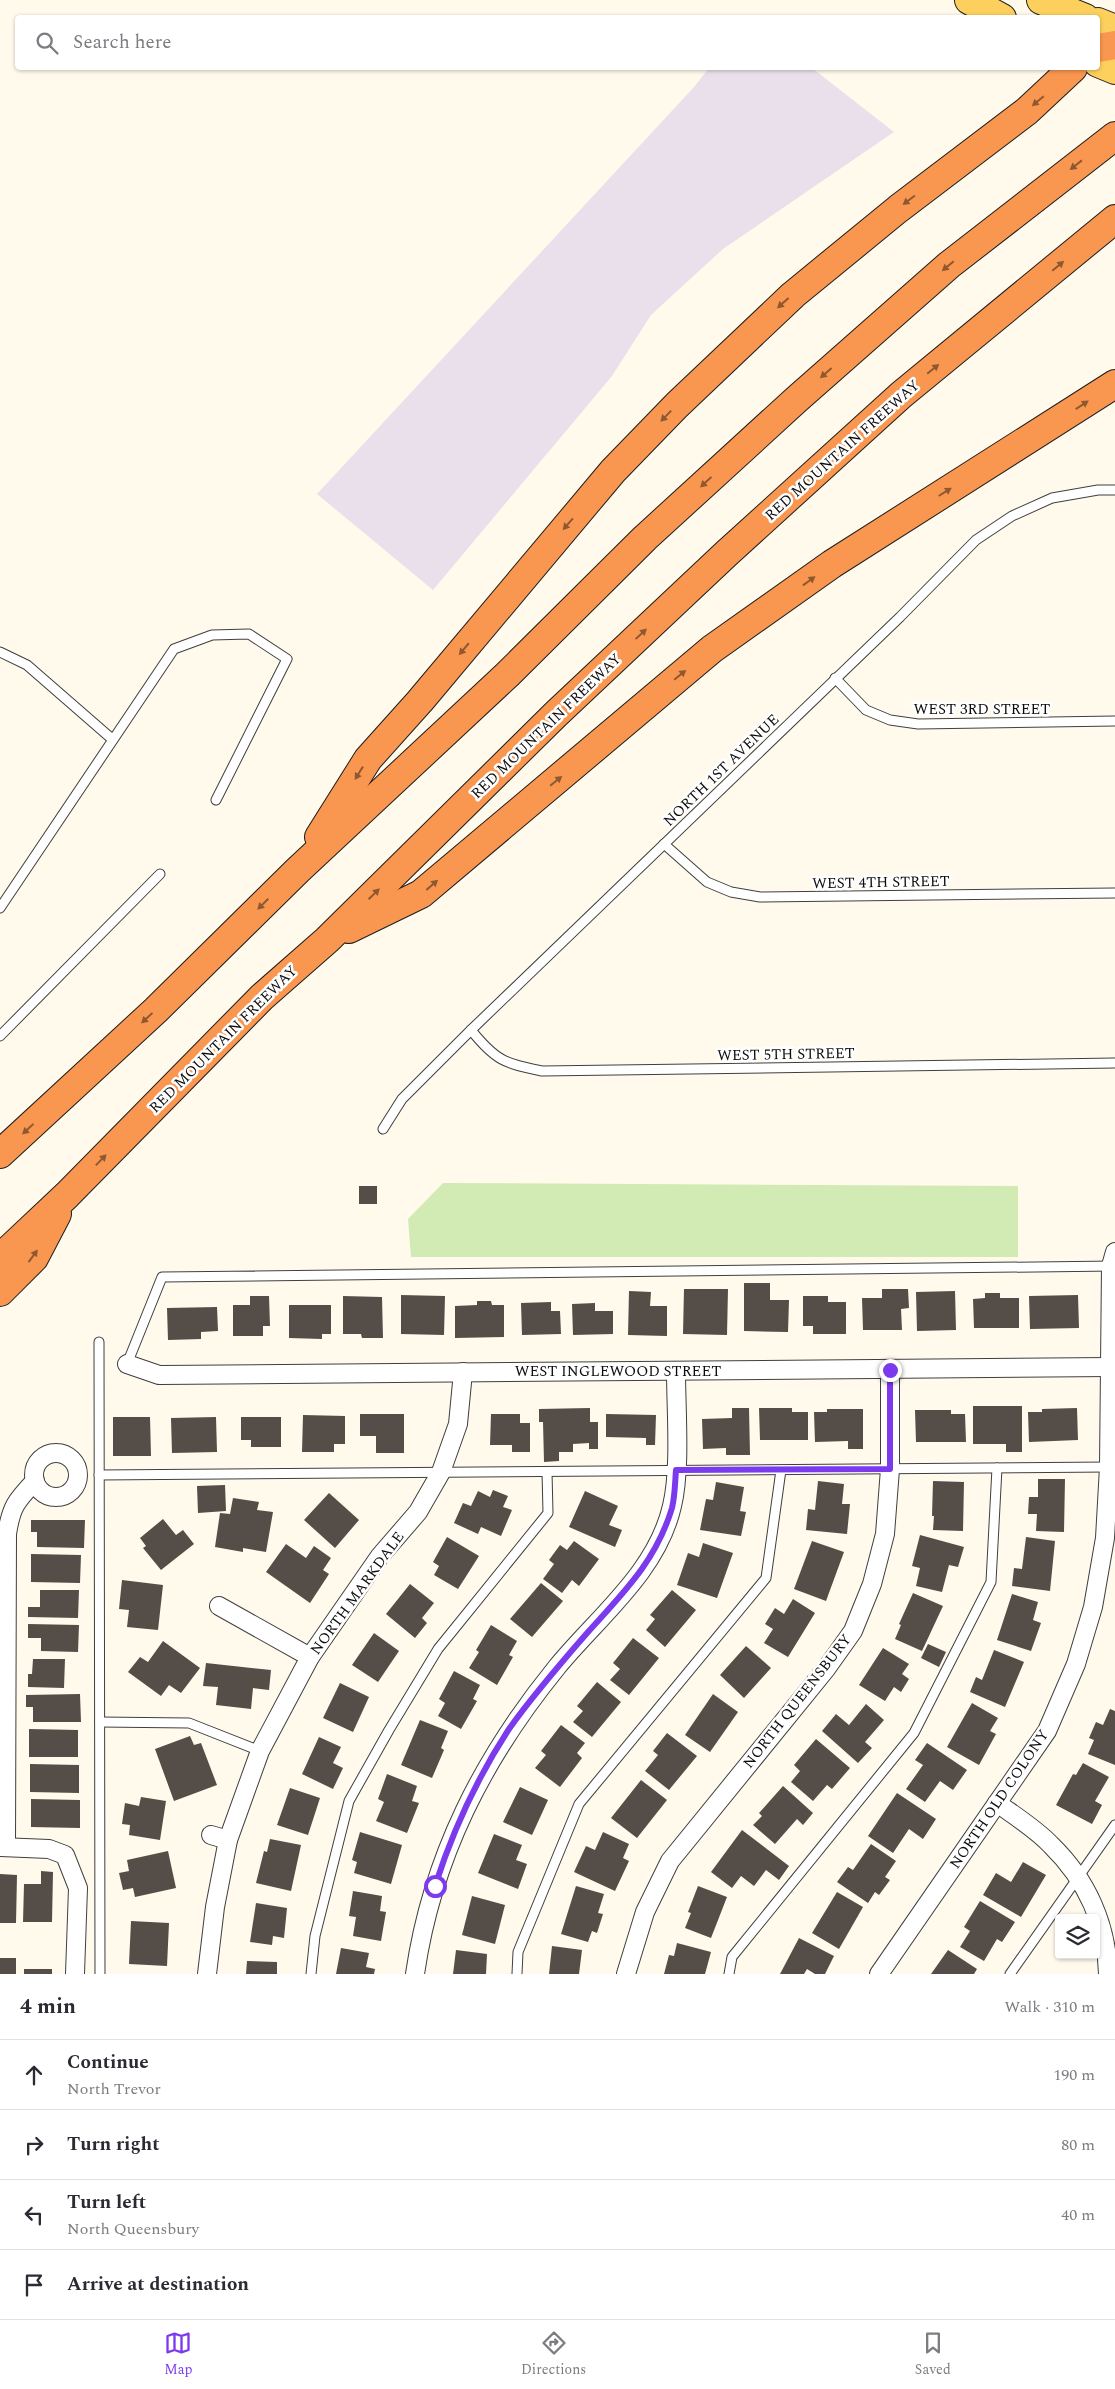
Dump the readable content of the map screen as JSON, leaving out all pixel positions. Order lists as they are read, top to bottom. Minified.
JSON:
{"streets":{"highway":["RED MOUNTAIN FREEWAY"],"street":["WEST INGLEWOOD STREET","NORTH MARKDALE","NORTH QUEENSBURY","NORTH OLD COLONY"],"lane":["WEST 3RD STREET","NORTH 1ST AVENUE","WEST 4TH STREET","WEST 5TH STREET"]},"crossings":[["WEST 3RD STREET","NORTH 1ST AVENUE"],["NORTH 1ST AVENUE","WEST 4TH STREET"],["NORTH 1ST AVENUE","WEST 5TH STREET"],["WEST INGLEWOOD STREET","NORTH MARKDALE"],["WEST INGLEWOOD STREET","NORTH QUEENSBURY"],["WEST INGLEWOOD STREET","NORTH OLD COLONY"]],"page":{"search":"Search here","heading":["4 min","Walk · 310 m"],"list":[["Continue","North Trevor","190 m"],["Turn right","80 m"],["Turn left","North Queensbury","40 m"],"Arrive at destination"],"nav":["Map","Directions","Saved"]}}
